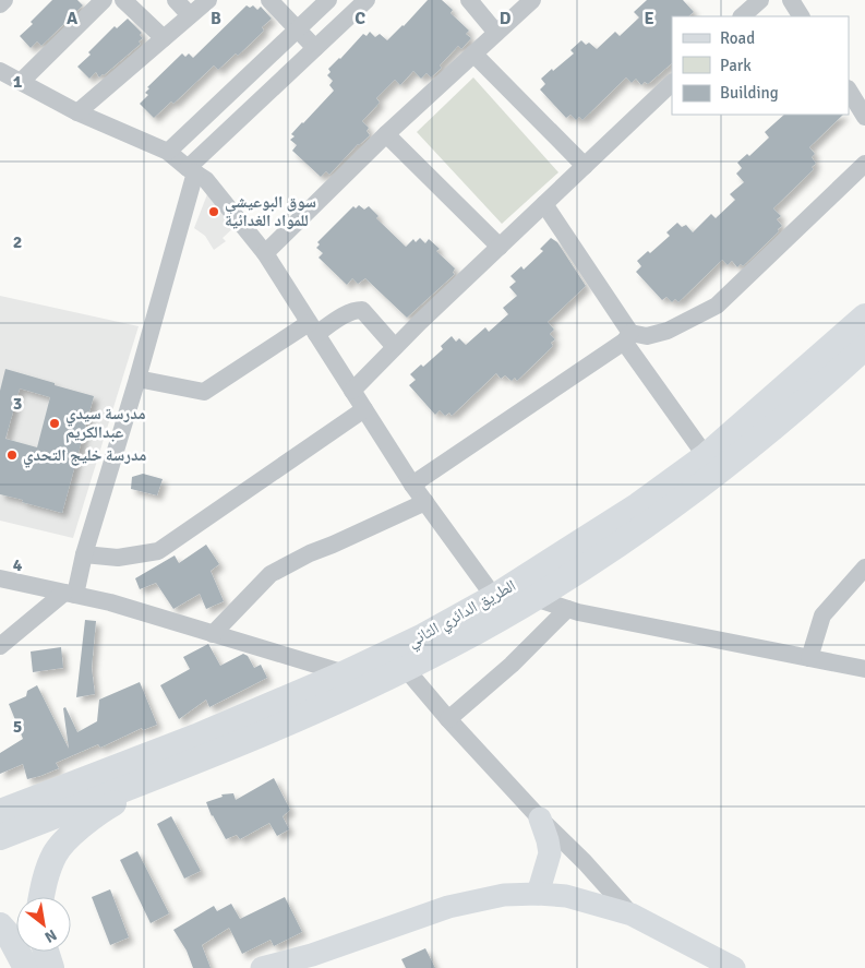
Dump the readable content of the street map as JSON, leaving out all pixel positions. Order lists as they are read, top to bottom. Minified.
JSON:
{"streets":{"highway":["الطريق الدائري الثاني"]},"places":["سوق البوعيشي للمواد الغدائية","مدرسة سيدي عبدالكريم","مدرسة خليج التحدي"],"legend":["Road","Park","Building"],"north":"bottom right","grid":{"columns":["A","B","C","D","E"],"rows":["1","2","3","4","5"]}}
